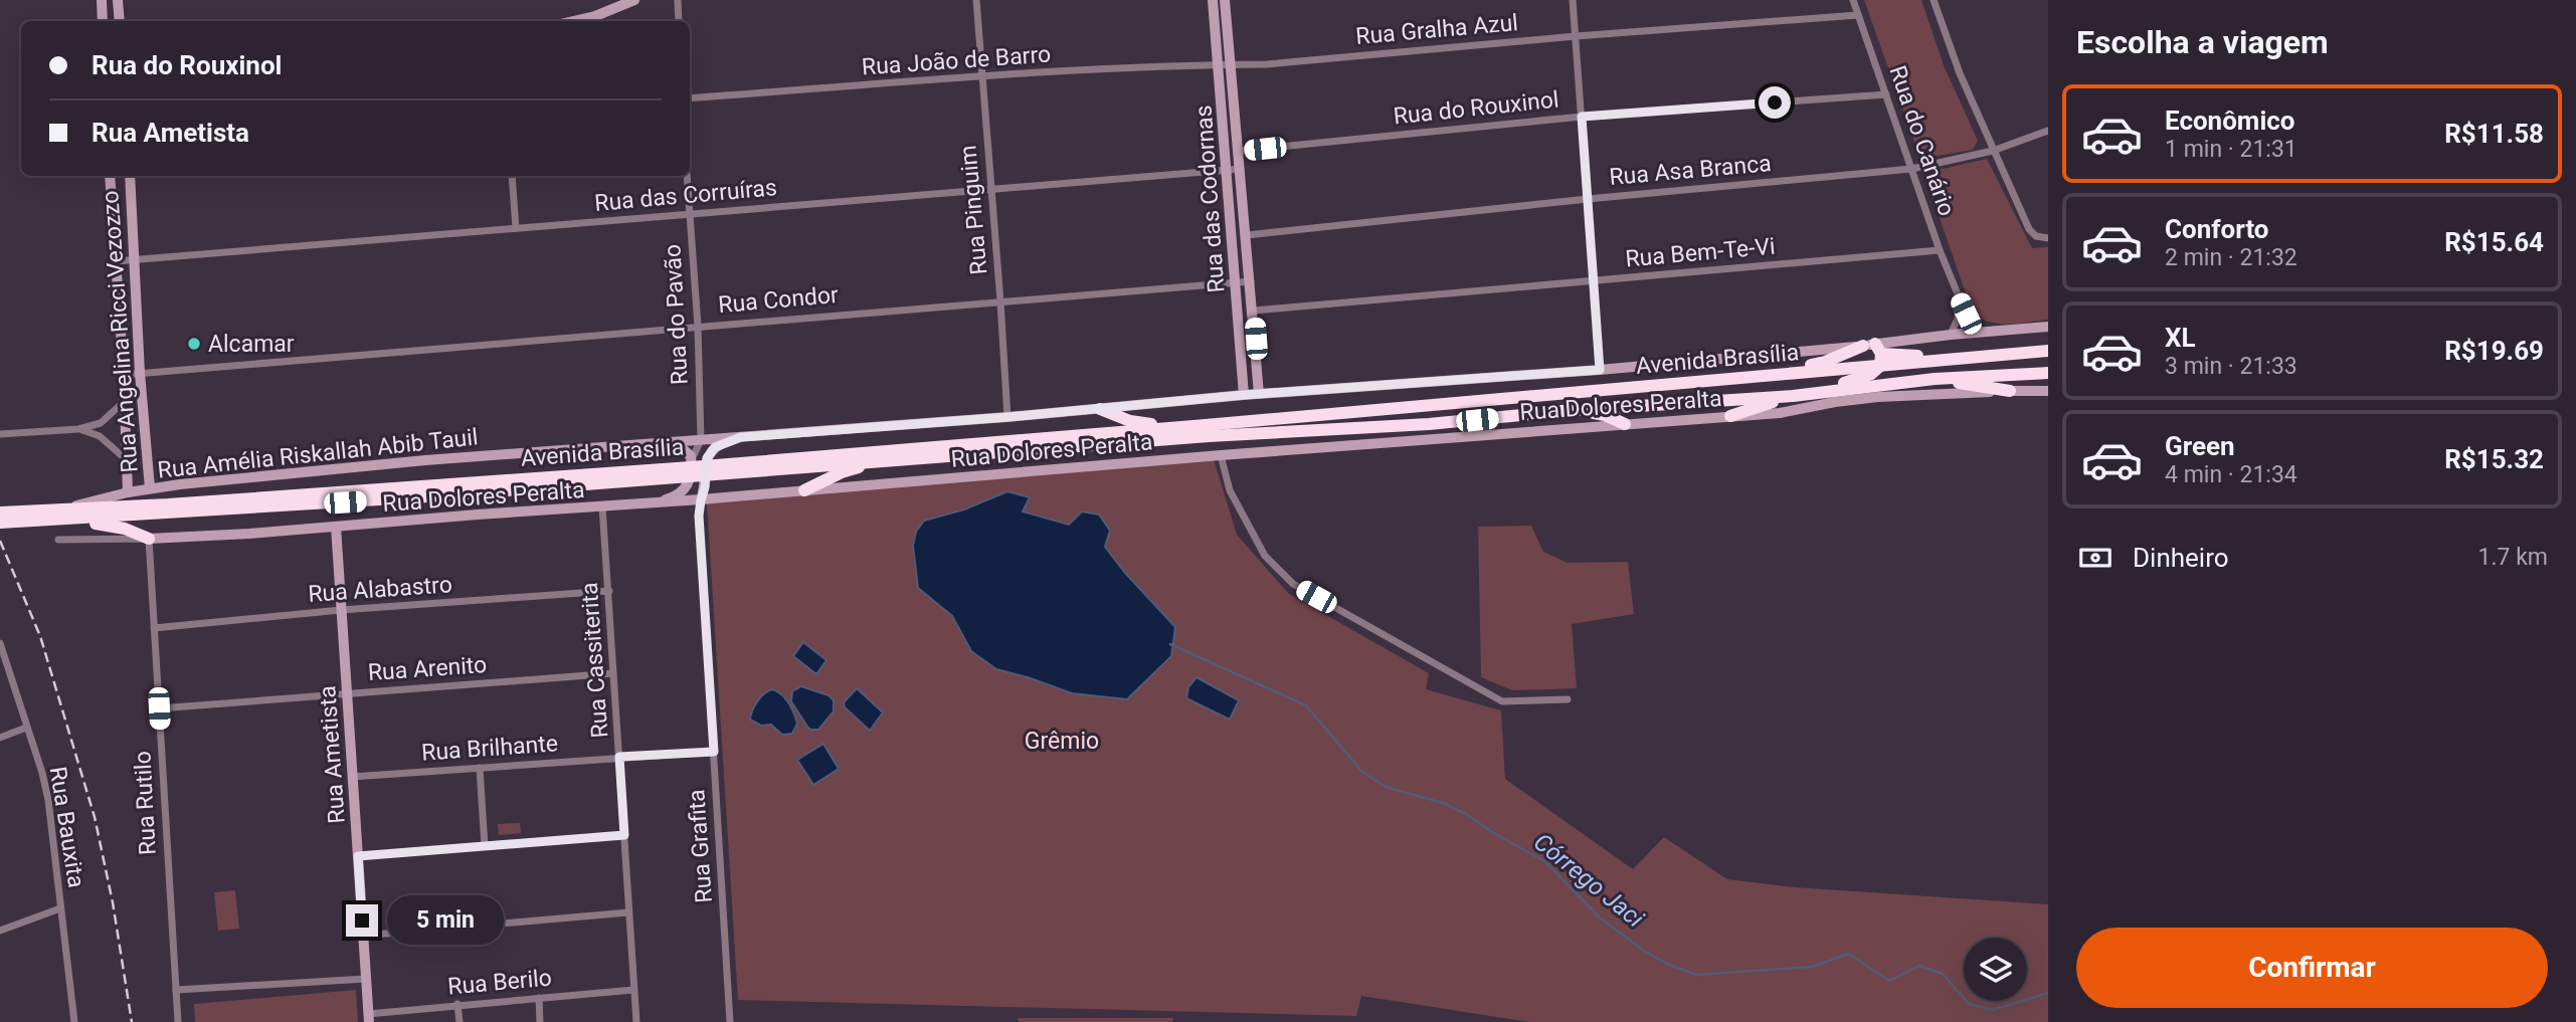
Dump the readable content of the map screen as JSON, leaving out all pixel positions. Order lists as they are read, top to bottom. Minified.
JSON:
{"streets":{"highway":["Avenida Brasília"],"main road":["Rua das Codornas","Rua Angelina Ricci Vezozzo","Rua Dolores Peralta","Rua Amélia Riskallah Abib Tauil","Rua Ametista"],"street":["Rua Gralha Azul","Rua João de Barro","Rua do Rouxinol","Rua do Canário","Rua Asa Branca","Rua das Corruíras","Rua Pinguim","Rua Bem-Te-Vi","Rua Condor","Rua do Pavão","Rua Alabastro","Rua Cassiterita","Rua Arenito","Rua Brilhante","Rua Rutilo","Rua Bauxita","Rua Grafita","Rua Berilo"]},"crossings":[["Rua Gralha Azul","Rua João de Barro"],["Rua Gralha Azul","Rua do Canário"],["Rua Gralha Azul","Rua das Codornas"],["Rua João de Barro","Rua das Codornas"],["Rua João de Barro","Rua Pinguim"],["Rua do Rouxinol","Rua do Canário"],["Rua do Rouxinol","Rua das Codornas"],["Rua do Canário","Rua Asa Branca"],["Rua do Canário","Rua Bem-Te-Vi"],["Rua do Canário","Rua Amélia Riskallah Abib Tauil"],["Rua Asa Branca","Rua das Codornas"],["Rua das Corruíras","Rua das Codornas"],["Rua das Corruíras","Rua Pinguim"],["Rua das Corruíras","Rua do Pavão"],["Rua das Corruíras","Rua Angelina Ricci Vezozzo"],["Rua das Codornas","Rua Bem-Te-Vi"],["Rua das Codornas","Rua Condor"],["Rua das Codornas","Rua Amélia Riskallah Abib Tauil"],["Rua Pinguim","Rua Condor"],["Rua Pinguim","Rua Amélia Riskallah Abib Tauil"],["Rua Condor","Rua do Pavão"],["Rua Condor","Rua Angelina Ricci Vezozzo"],["Rua do Pavão","Avenida Brasília"],["Rua do Pavão","Rua Amélia Riskallah Abib Tauil"],["Rua Angelina Ricci Vezozzo","Rua Amélia Riskallah Abib Tauil"],["Avenida Brasília","Rua Amélia Riskallah Abib Tauil"],["Rua Dolores Peralta","Rua Cassiterita"],["Rua Dolores Peralta","Rua Ametista"],["Rua Dolores Peralta","Rua Rutilo"],["Rua Dolores Peralta","Rua Grafita"],["Rua Alabastro","Rua Cassiterita"],["Rua Alabastro","Rua Ametista"],["Rua Alabastro","Rua Rutilo"],["Rua Cassiterita","Rua Arenito"],["Rua Cassiterita","Rua Brilhante"],["Rua Cassiterita","Rua Berilo"],["Rua Arenito","Rua Ametista"],["Rua Arenito","Rua Rutilo"],["Rua Brilhante","Rua Ametista"],["Rua Brilhante","Rua Grafita"],["Rua Ametista","Rua Berilo"]],"water":["Córrego Jaci"],"parks":["Grêmio"],"places":["Alcamar"],"page":{"heading":"Escolha a viagem","banner":["Rua do Rouxinol","Rua Ametista"],"list":[{"name":"Econômico","note":"1 min · 21:31","value":"R$11.58"},{"name":"Conforto","note":"2 min · 21:32","value":"R$15.64"},{"name":"XL","note":"3 min · 21:33","value":"R$19.69"},{"name":"Green","note":"4 min · 21:34","value":"R$15.32"}],"pay":["Dinheiro","1.7 km"],"bubble":"5 min","buttons":"Confirmar"}}
